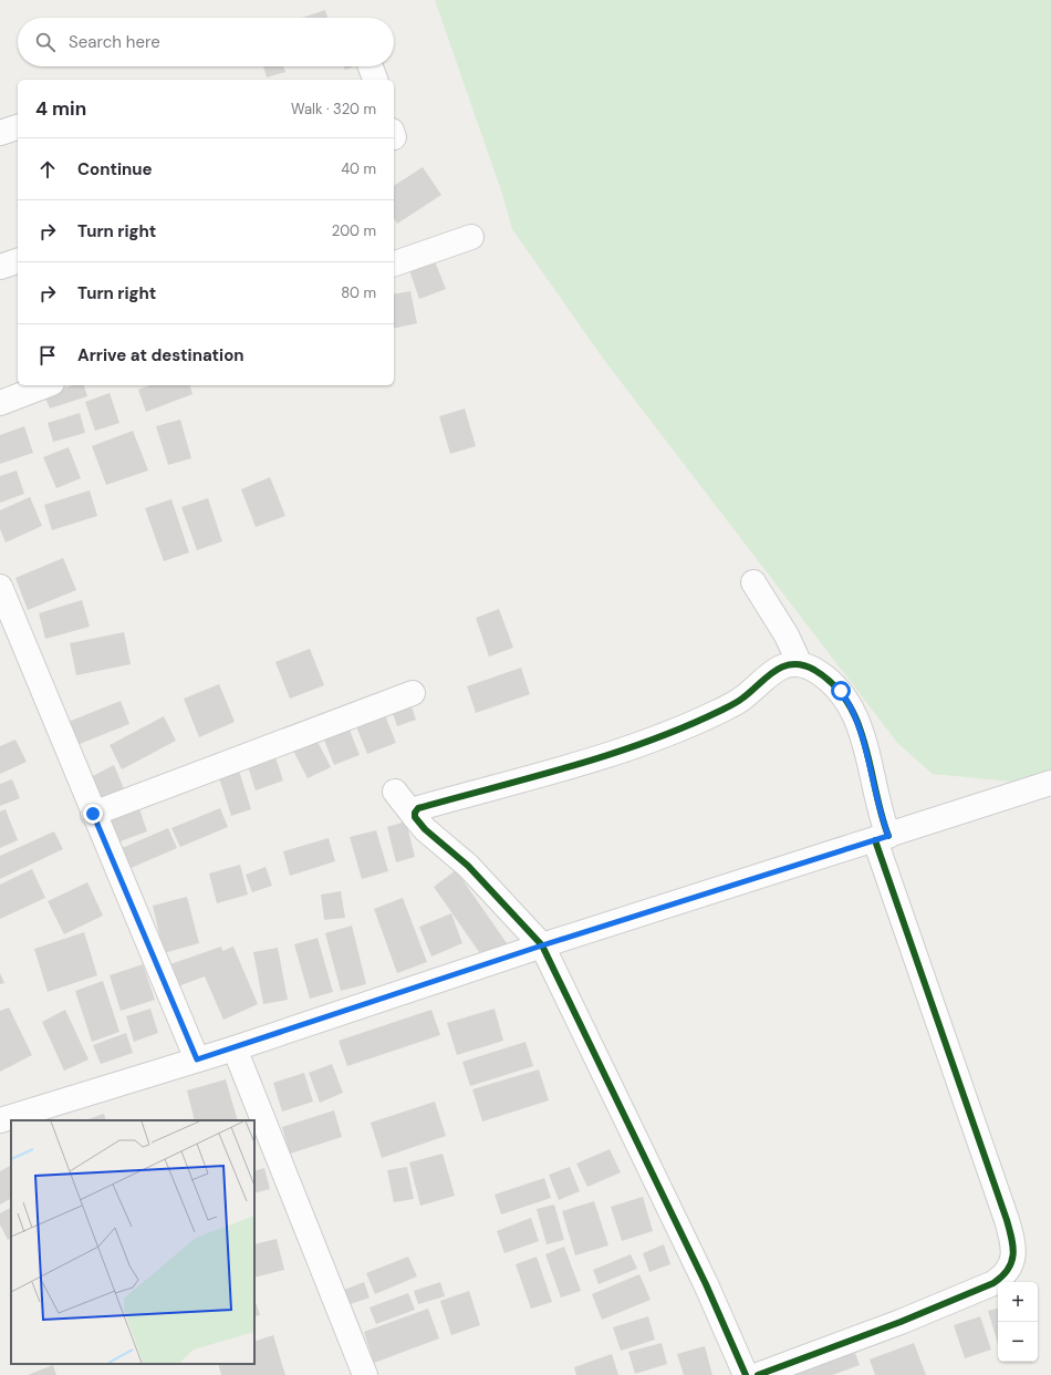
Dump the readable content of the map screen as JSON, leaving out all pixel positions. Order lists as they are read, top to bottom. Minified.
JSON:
{"page":{"search":"Search here","heading":["4 min","Walk · 320 m"],"list":[["Continue","40 m"],["Turn right","200 m"],["Turn right","80 m"],"Arrive at destination"],"map_buttons":["+","−"]}}
